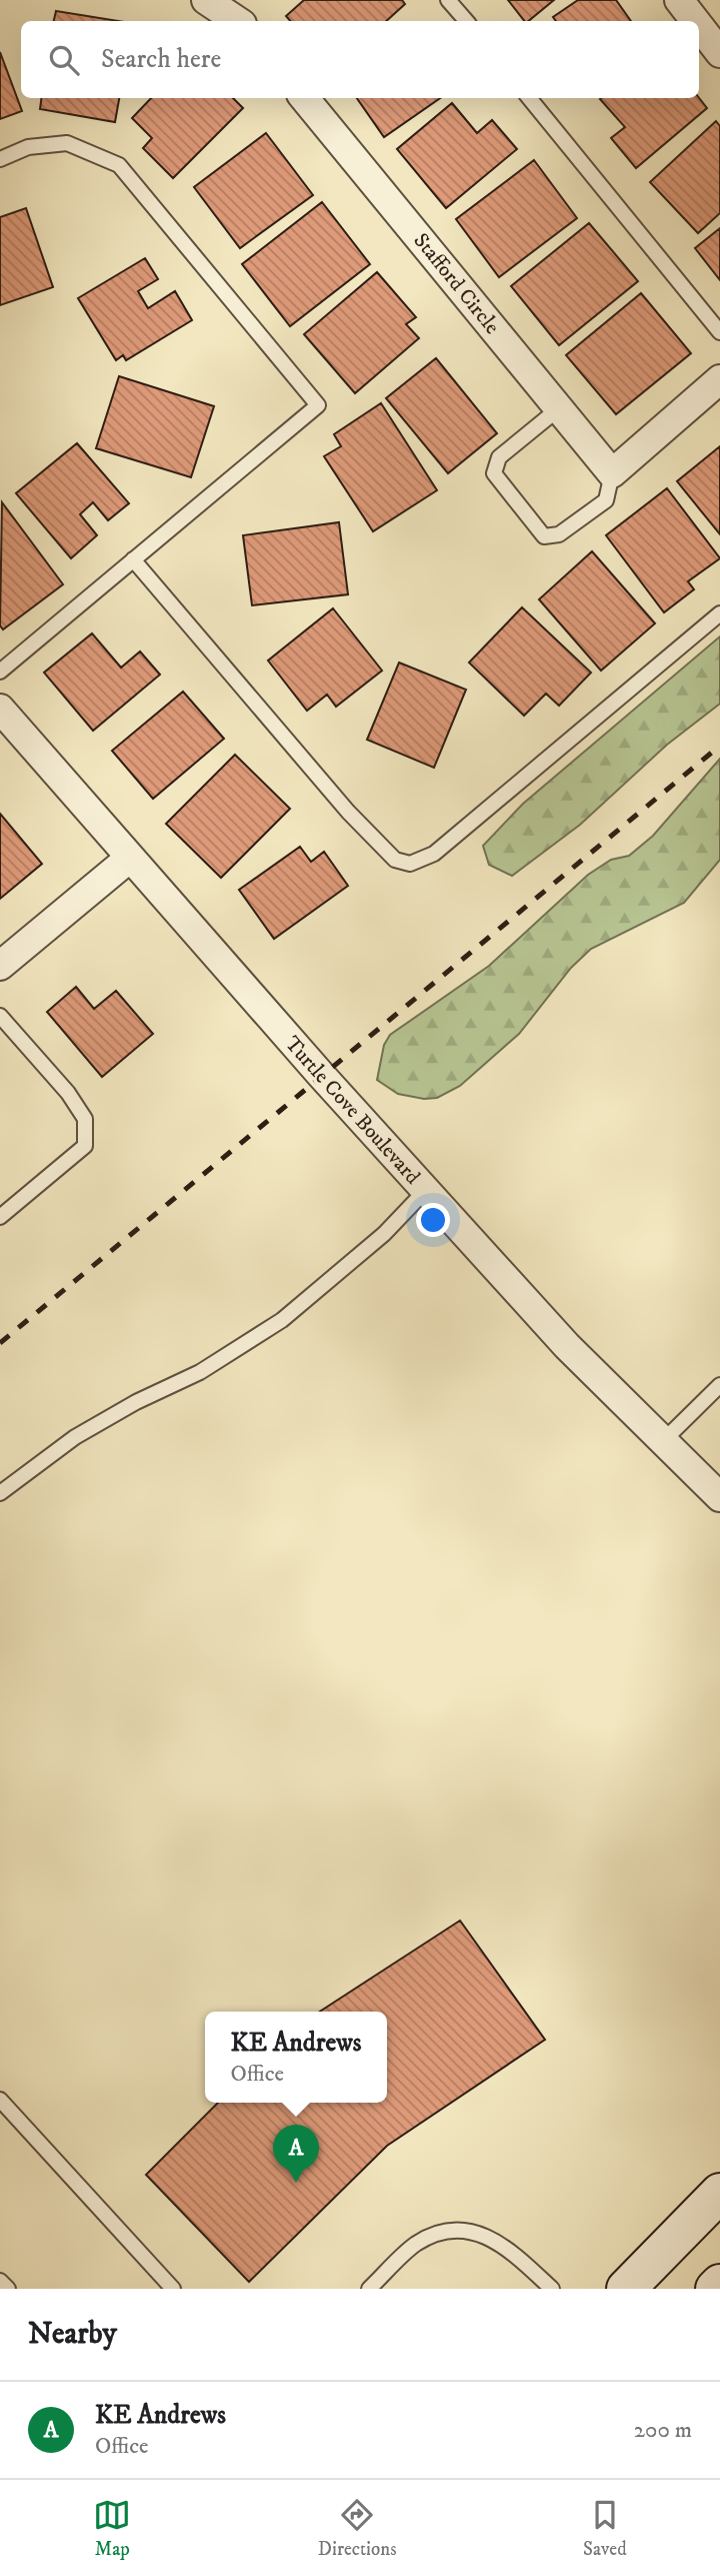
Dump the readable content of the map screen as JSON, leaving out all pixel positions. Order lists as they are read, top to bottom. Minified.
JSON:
{"streets":{"street":["Stafford Circle","Turtle Cove Boulevard"]},"page":{"search":"Search here","popup":["KE Andrews","Office"],"pins":"A","heading":"Nearby","list":[{"mark":"A","name":"KE Andrews","note":"Office","value":"200 m"}],"nav":["Map","Directions","Saved"]}}
